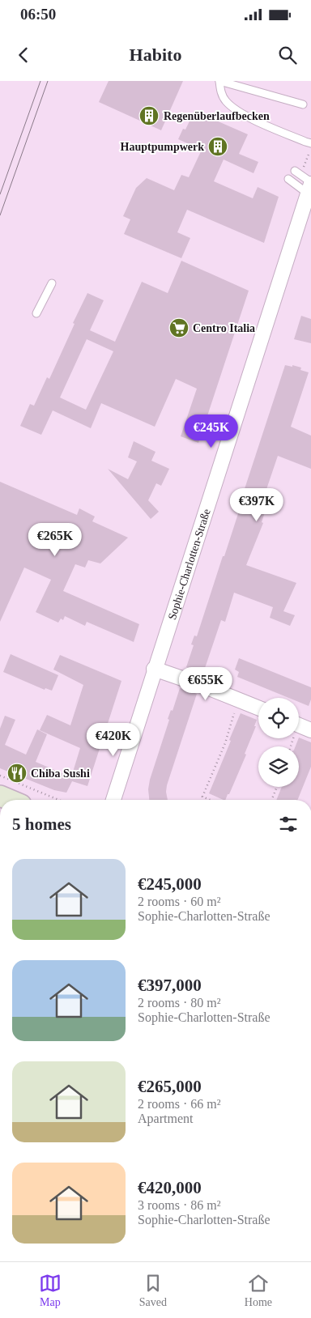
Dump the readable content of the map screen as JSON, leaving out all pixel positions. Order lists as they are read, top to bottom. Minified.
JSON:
{"streets":{"street":["Sophie-Charlotten-Straße"]},"places":{"building":["Regenüberlaufbecken","Hauptpumpwerk"],"supermarket":["Centro Italia"],"restaurant":["Chiba Sushi"]},"page":{"status":"06:50","header":"Habito","price":["€245K","€397K","€265K","€655K","€420K"],"heading":"5 homes","list":[{"name":"€245,000","note":"2 rooms · 60 m² · Sophie-Charlotten-Straße"},{"name":"€397,000","note":"2 rooms · 80 m² · Sophie-Charlotten-Straße"},{"name":"€265,000","note":"2 rooms · 66 m² · Apartment"},{"name":"€420,000","note":"3 rooms · 86 m² · Sophie-Charlotten-Straße"}],"tabs":["Map","Saved","Home"]}}
